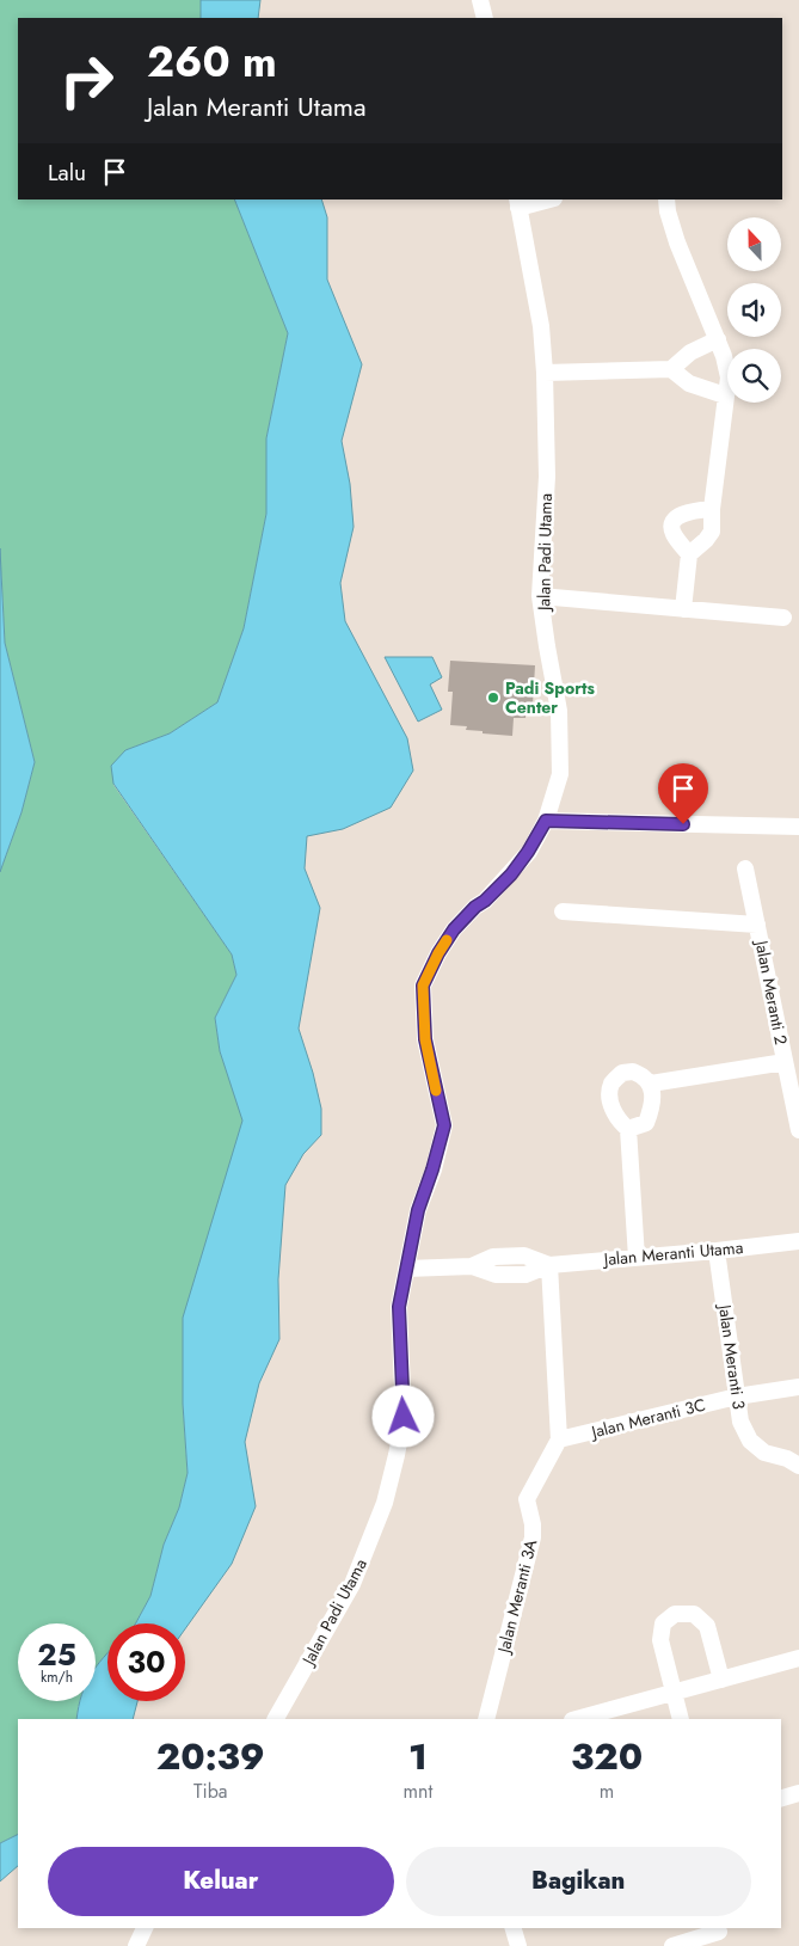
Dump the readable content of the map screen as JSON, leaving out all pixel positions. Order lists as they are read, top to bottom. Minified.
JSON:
{"streets":{"street":["Jalan Padi Utama","Jalan Meranti 2","Jalan Meranti Utama","Jalan Meranti 3","Jalan Meranti 3C","Jalan Meranti 3A"]},"crossings":[["Jalan Padi Utama","Jalan Meranti Utama"],["Jalan Meranti Utama","Jalan Meranti 3"],["Jalan Meranti 3","Jalan Meranti 3C"],["Jalan Meranti 3C","Jalan Meranti 3A"]],"places":["Padi Sports Center"],"north":"top","page":{"turn":["260 m","Jalan Meranti Utama"],"then":"Lalu","speed":"25 km/h","limit":"30","eta":["20:39","Tiba","1","mnt","320","m"],"buttons":["Keluar","Bagikan"]}}
